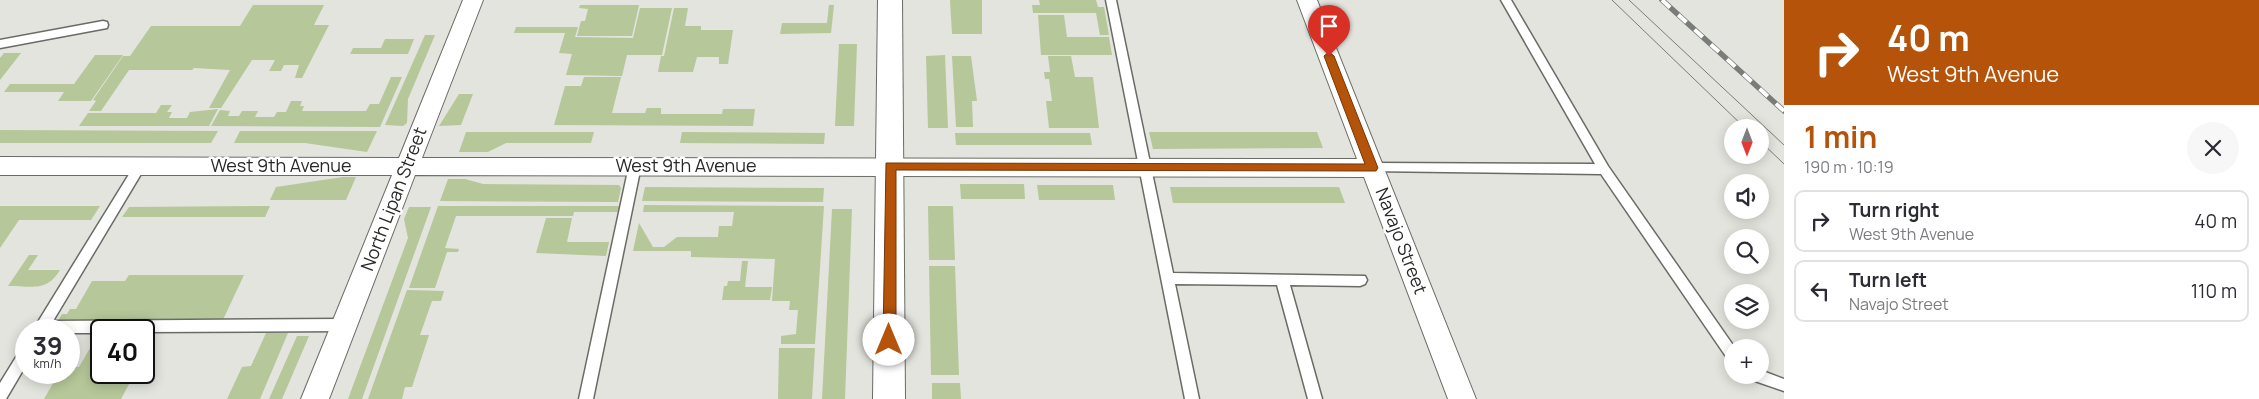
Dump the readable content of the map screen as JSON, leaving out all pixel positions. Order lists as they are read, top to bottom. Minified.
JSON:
{"streets":{"street":["West 9th Avenue","North Lipan Street","Navajo Street"]},"crossings":[["West 9th Avenue","North Lipan Street"],["West 9th Avenue","Navajo Street"]],"north":"bottom","page":{"turn":["40 m","West 9th Avenue"],"heading":["1 min","190 m · 10:19"],"map_buttons":"+","list":[{"name":"Turn right","note":"West 9th Avenue","value":"40 m"},{"name":"Turn left","note":"Navajo Street","value":"110 m"}],"speed":"39 km/h","limit":"40"}}
